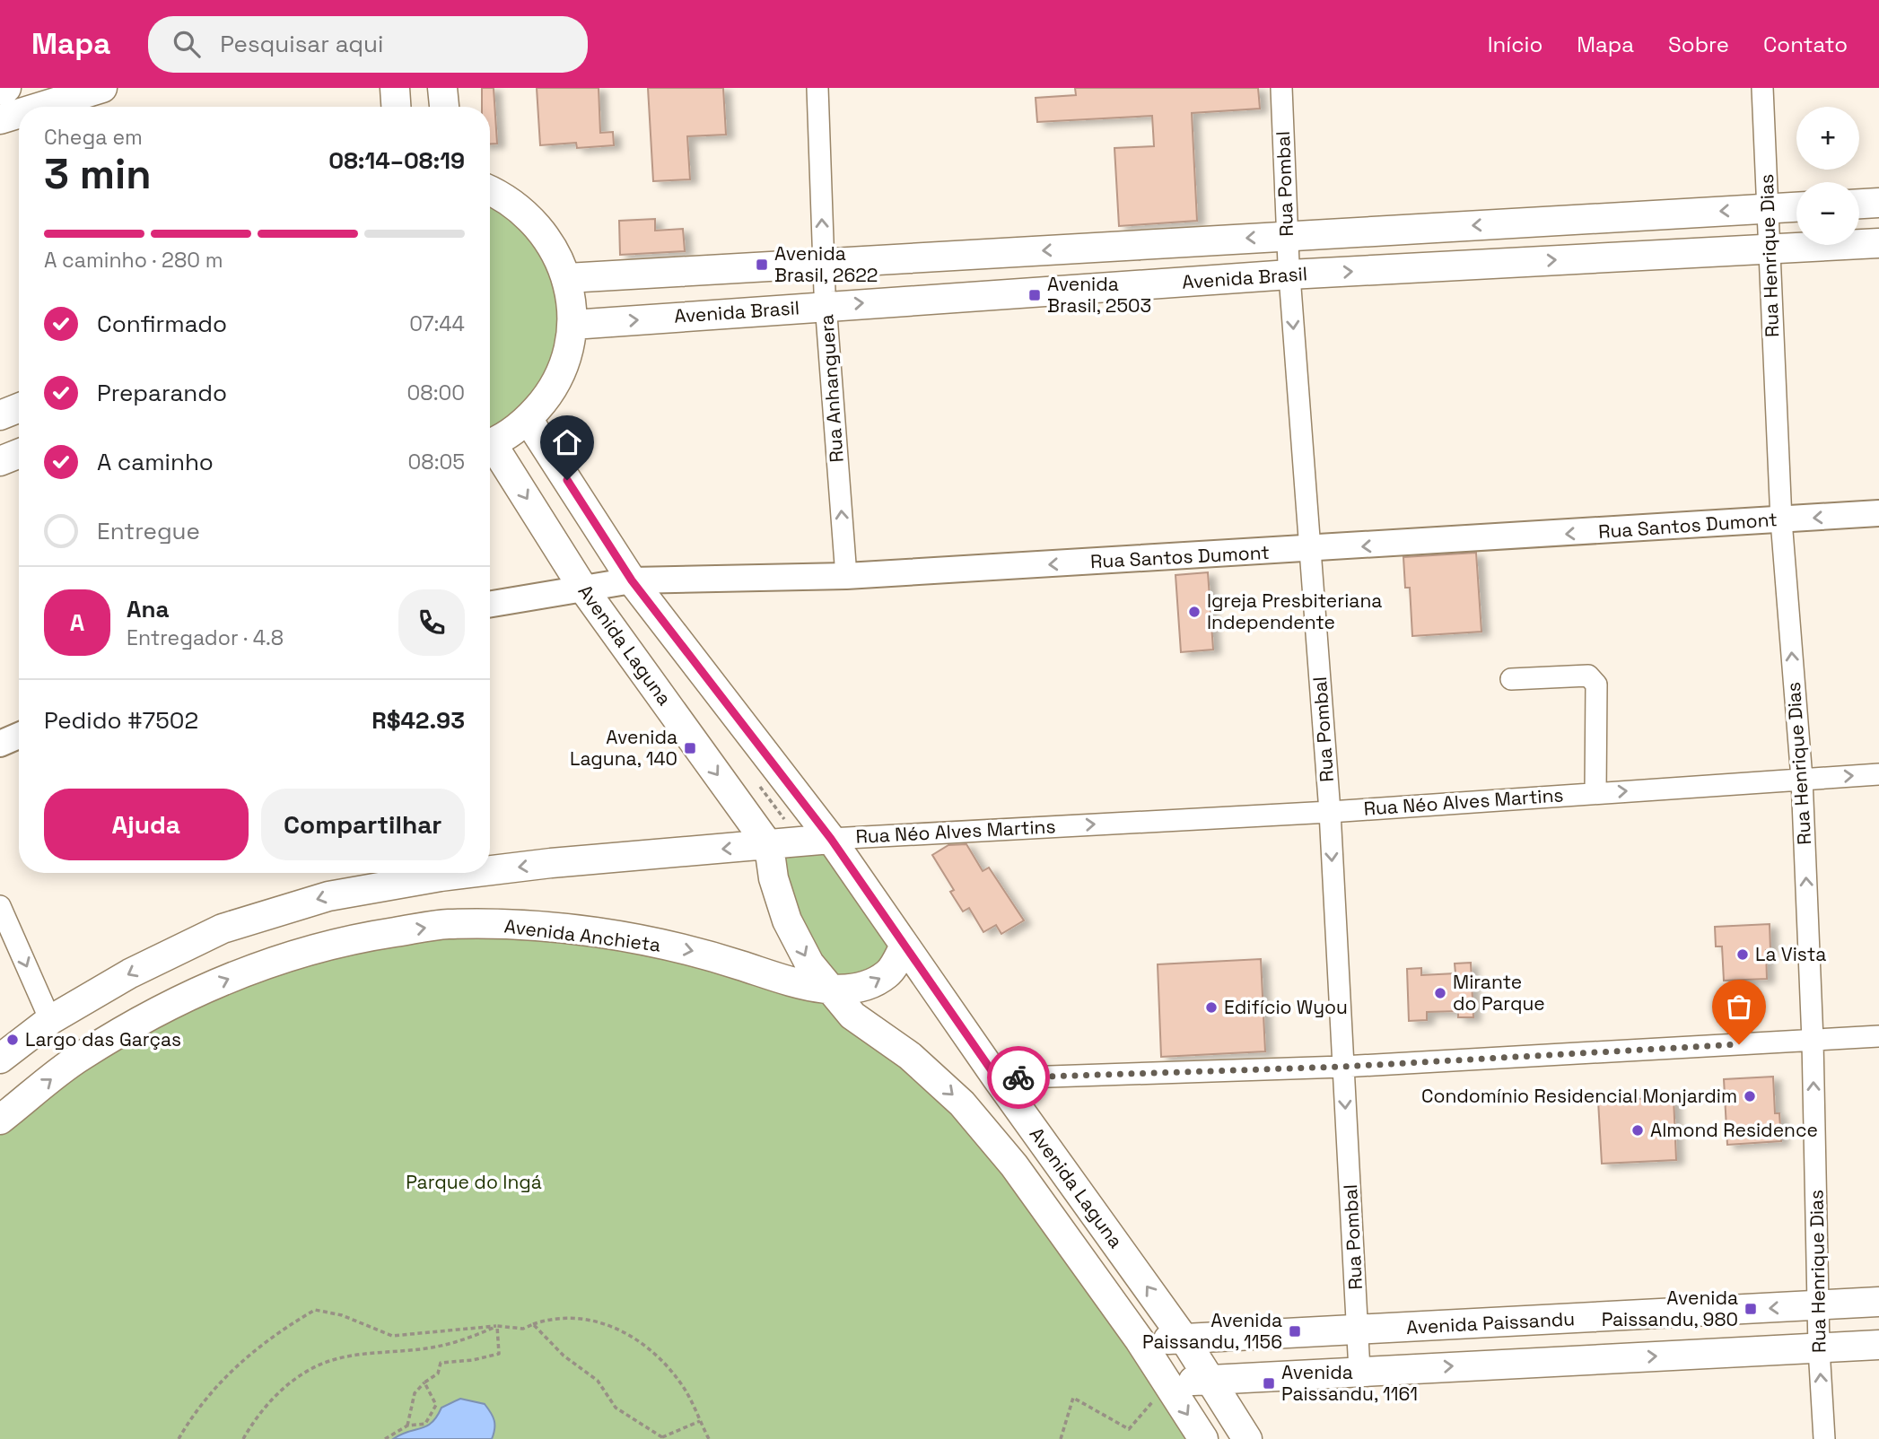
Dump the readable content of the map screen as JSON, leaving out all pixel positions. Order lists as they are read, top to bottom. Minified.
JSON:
{"streets":{"main road":["Avenida Brasil","Avenida Laguna","Rua Néo Alves Martins","Avenida Anchieta","Avenida Paissandu"],"street":["Rua Pombal","Rua Henrique Dias","Rua Anhanguera","Rua Santos Dumont"]},"crossings":[["Rua Pombal","Avenida Brasil"],["Rua Pombal","Rua Santos Dumont"],["Rua Pombal","Rua Néo Alves Martins"],["Rua Pombal","Avenida Paissandu"],["Rua Henrique Dias","Avenida Brasil"],["Rua Henrique Dias","Rua Santos Dumont"],["Rua Henrique Dias","Rua Néo Alves Martins"],["Rua Henrique Dias","Avenida Paissandu"],["Avenida Brasil","Rua Anhanguera"],["Rua Anhanguera","Rua Santos Dumont"],["Rua Santos Dumont","Avenida Laguna"],["Avenida Laguna","Rua Néo Alves Martins"],["Avenida Laguna","Avenida Anchieta"],["Avenida Laguna","Avenida Paissandu"]],"one_way":["Rua Pombal","Rua Henrique Dias","Rua Anhanguera","Rua Santos Dumont","Avenida Anchieta"],"parks":["Parque do Ingá"],"places":{"transit":["Avenida Brasil, 2622","Avenida Brasil, 2503","Avenida Laguna, 140","Avenida Paissandu, 980","Avenida Paissandu, 1156","Avenida Paissandu, 1161"],"other":["Igreja Presbiteriana Independente","La Vista","Mirante do Parque","Edifício Wyou","Largo das Garças","Condomínio Residencial Monjardim","Almond Residence"]},"page":{"header":"Mapa","search":"Pesquisar aqui","nav":["Início","Mapa","Sobre","Contato"],"map_buttons":["+","−"],"heading":["3 min","Chega em","08:14–08:19"],"panel":["Ana","Entregador · 4.8","Pedido #7502","R$42.93"],"bar":"A caminho · 280 m","list":[["Confirmado","07:44"],["Preparando","08:00"],["A caminho","08:05"],"Entregue"],"round":"A","buttons":["Ajuda","Compartilhar"]}}
